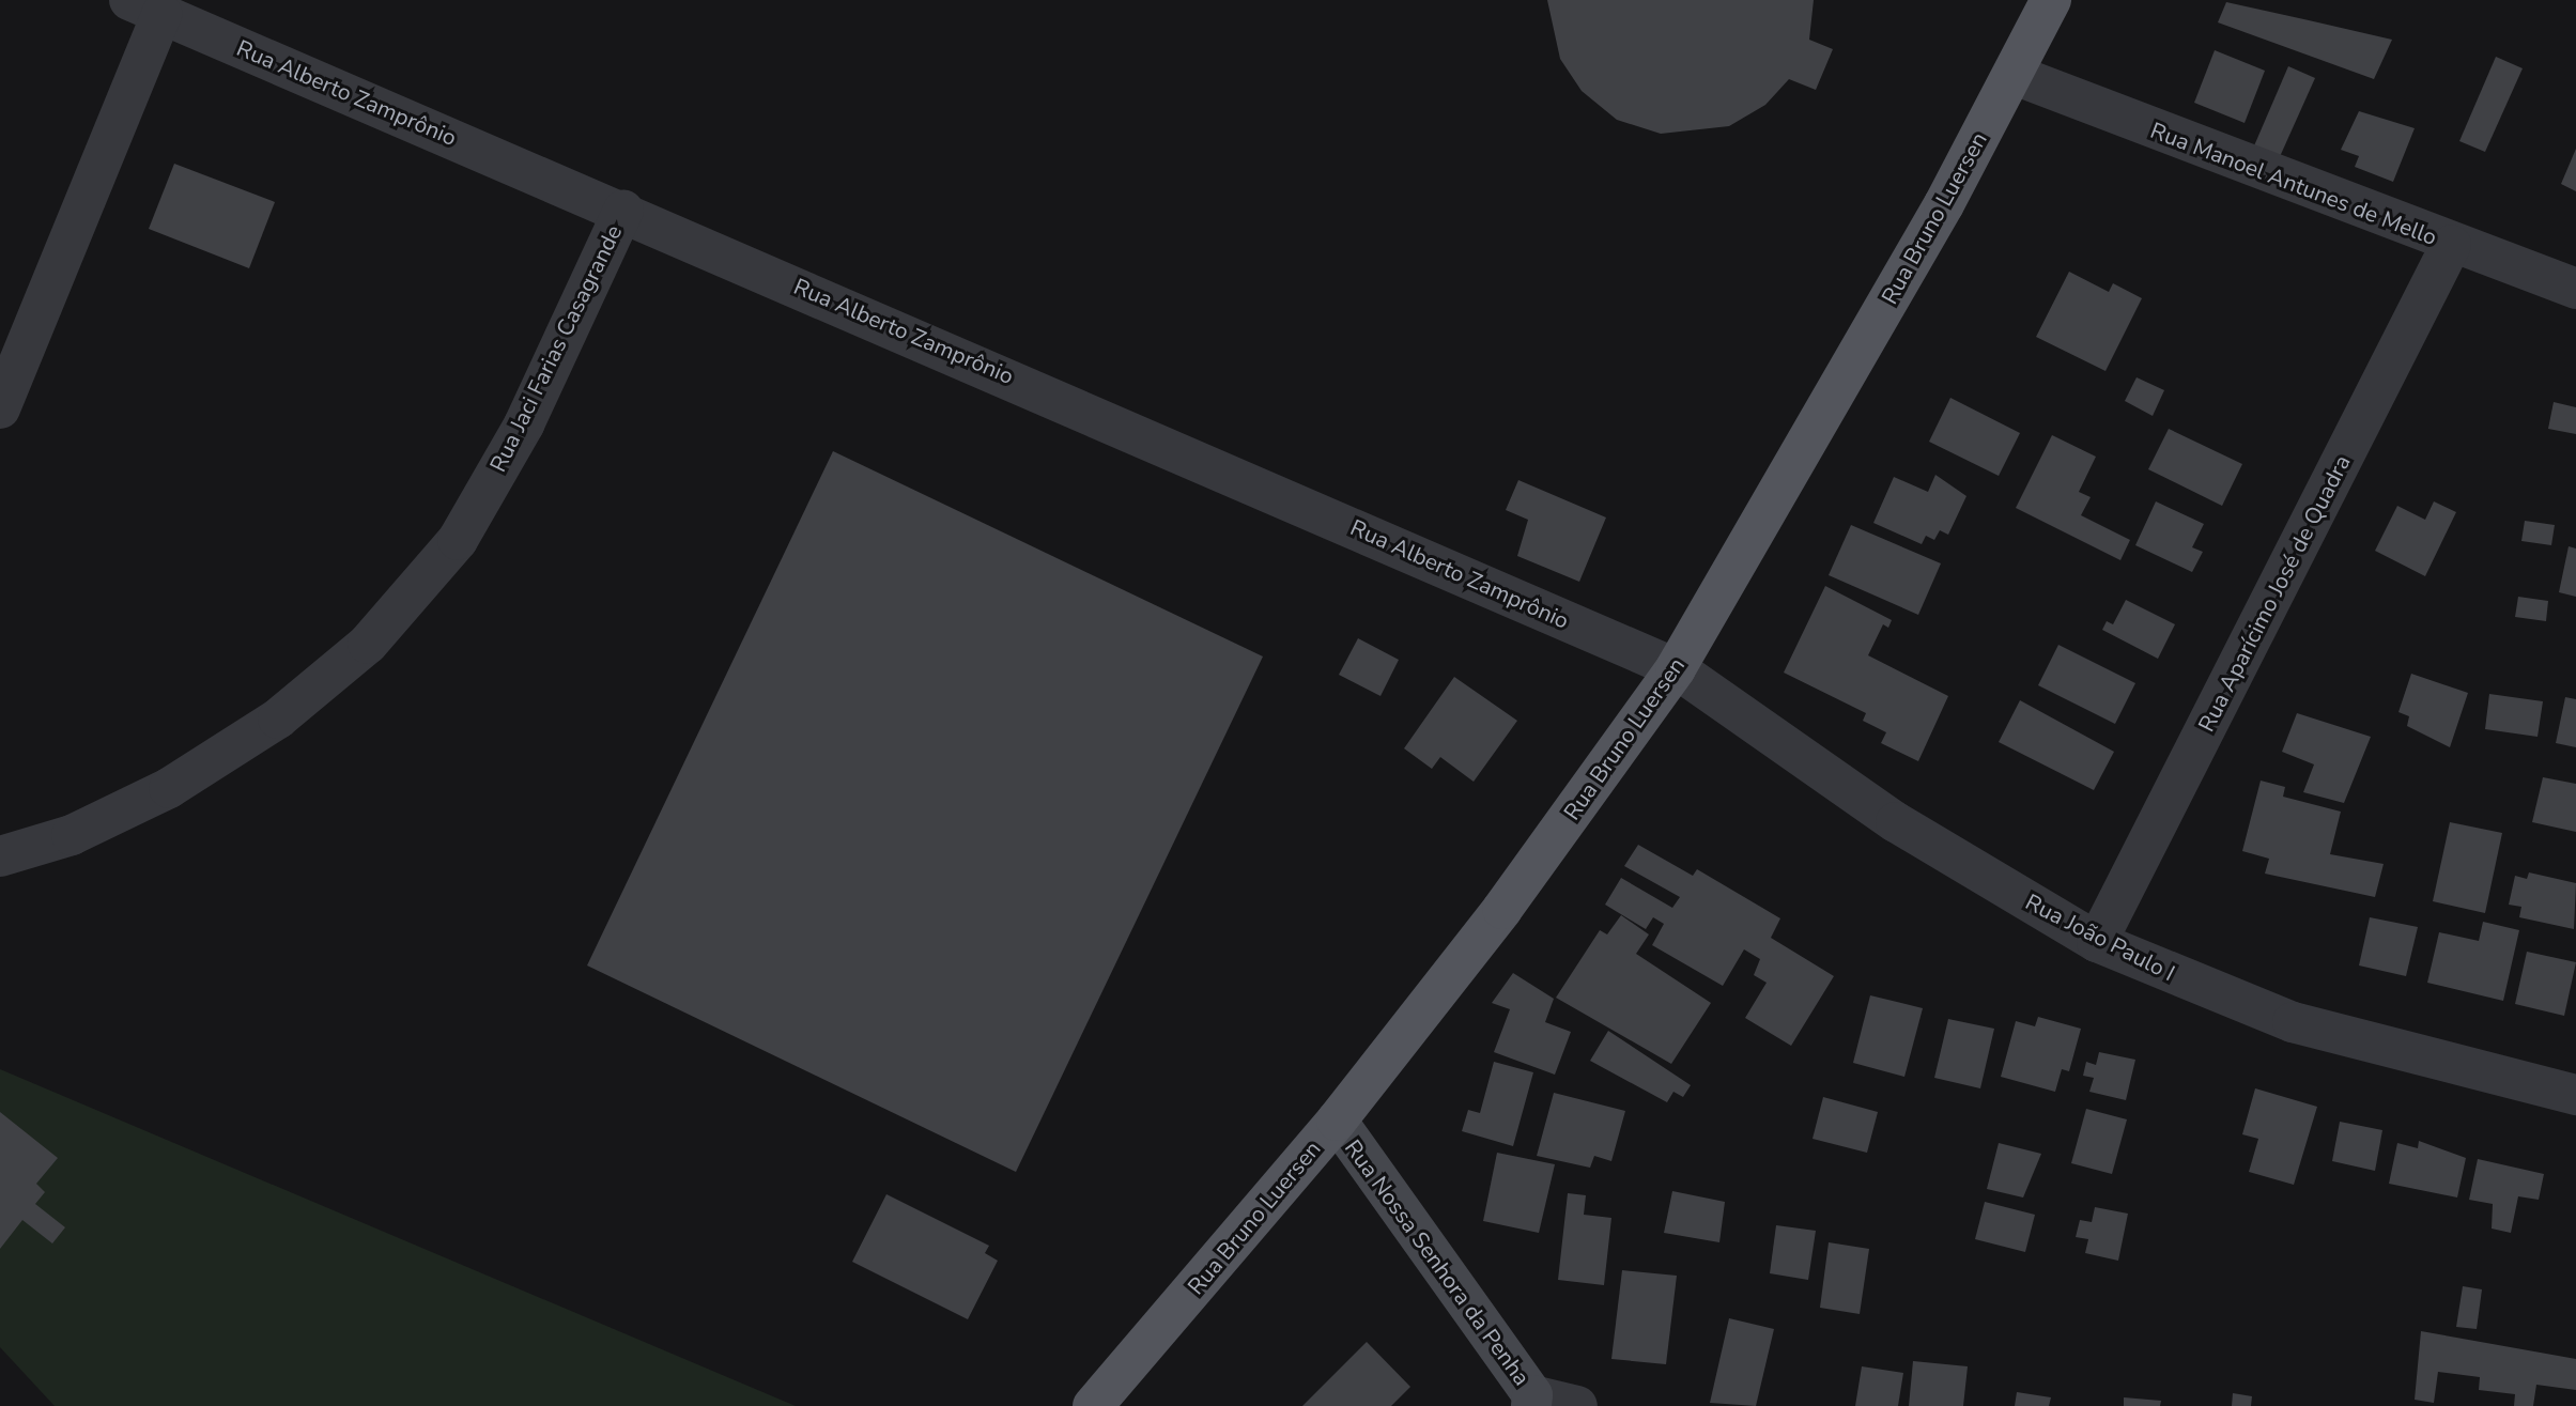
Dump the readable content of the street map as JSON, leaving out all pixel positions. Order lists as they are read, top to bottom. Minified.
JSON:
{"streets":{"main road":["Rua Bruno Luersen"],"street":["Rua Alberto Zamprônio","Rua Manoel Antunes de Mello","Rua Jaci Farias Casagrande","Rua Aparícimo José de Quadra","Rua João Paulo I","Rua Nossa Senhora da Penha"]},"crossings":[["Rua Alberto Zamprônio","Rua Bruno Luersen"],["Rua Alberto Zamprônio","Rua Jaci Farias Casagrande"],["Rua Alberto Zamprônio","Rua João Paulo I"],["Rua Manoel Antunes de Mello","Rua Bruno Luersen"],["Rua Manoel Antunes de Mello","Rua Aparícimo José de Quadra"],["Rua Bruno Luersen","Rua João Paulo I"],["Rua Bruno Luersen","Rua Nossa Senhora da Penha"],["Rua Aparícimo José de Quadra","Rua João Paulo I"]]}
